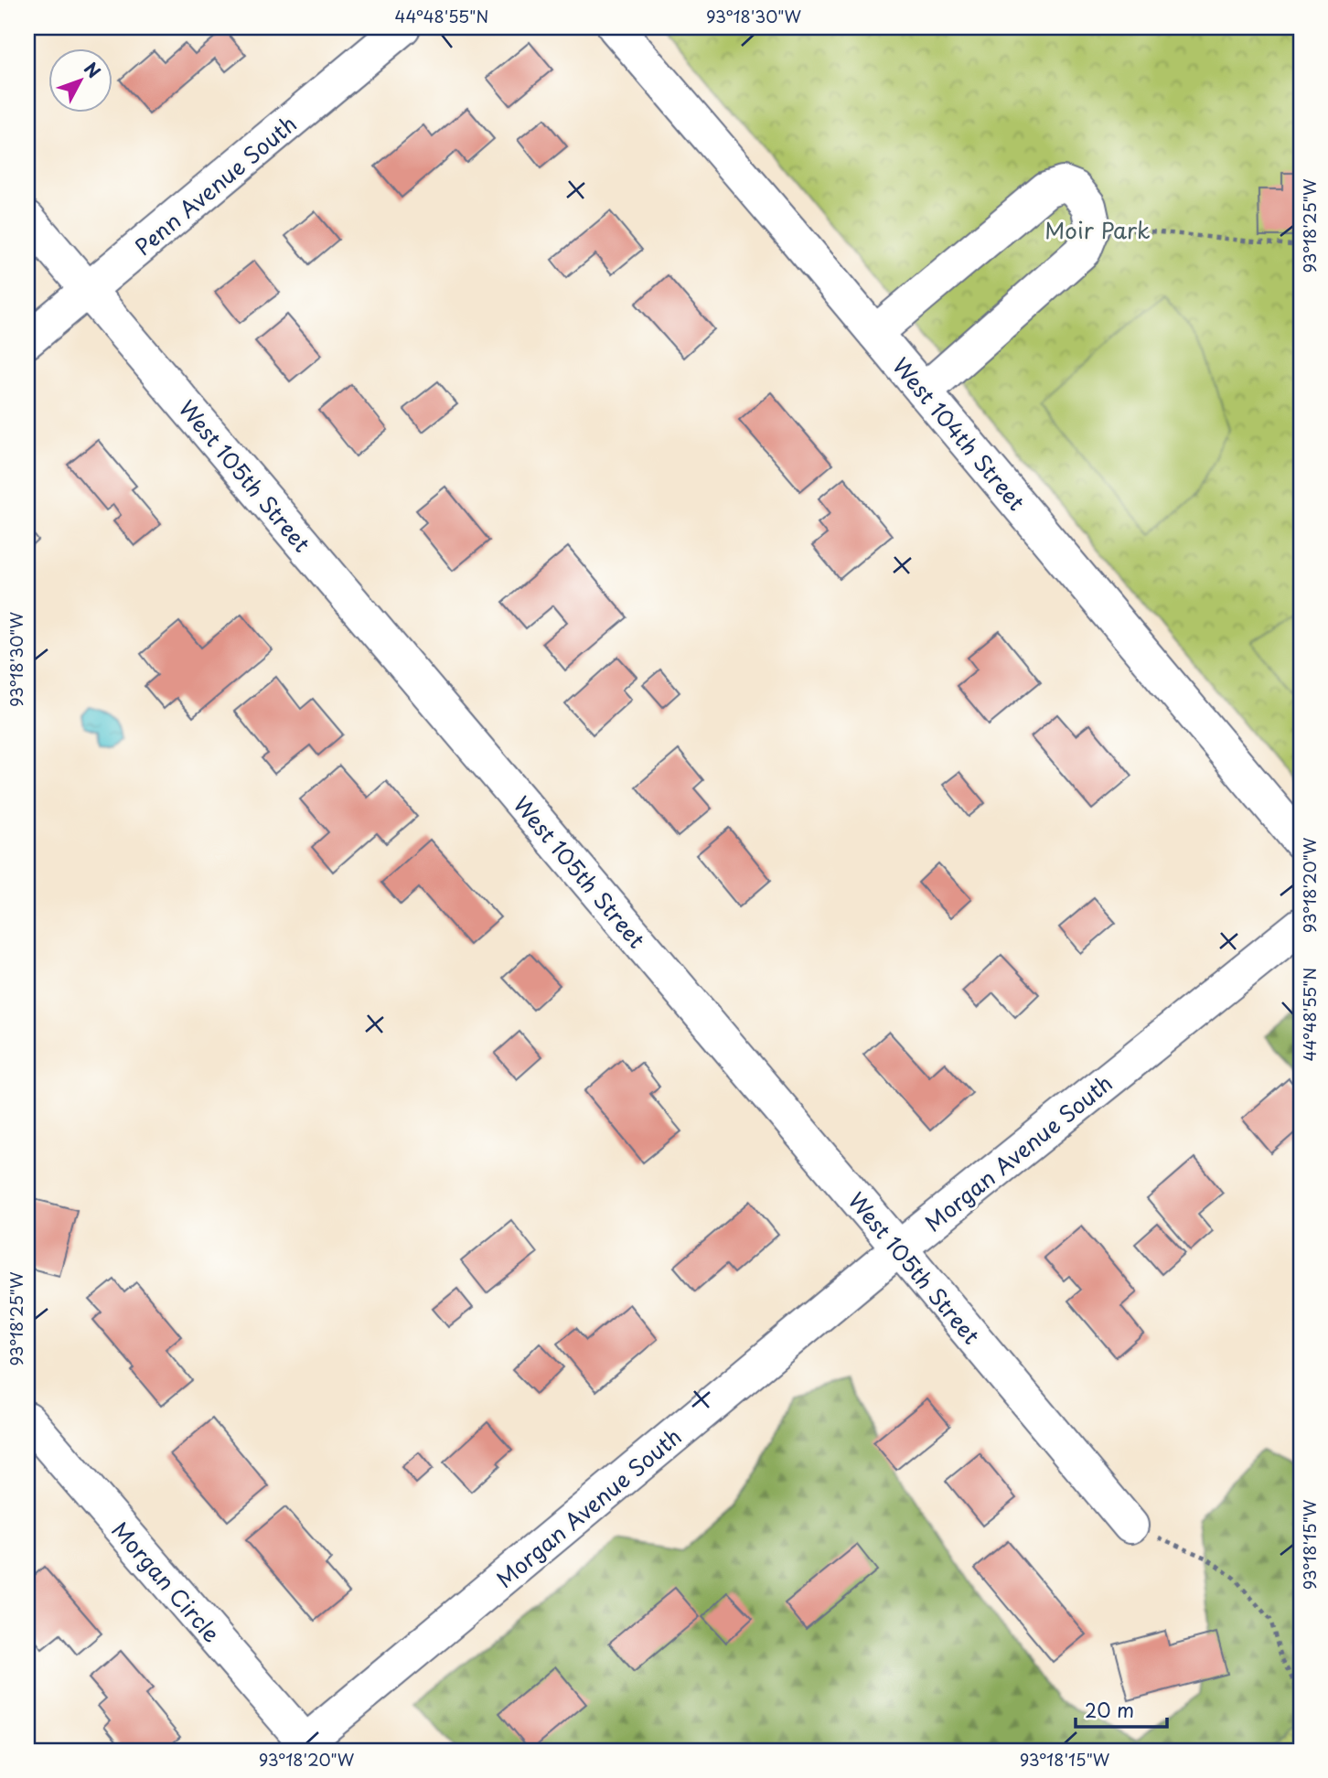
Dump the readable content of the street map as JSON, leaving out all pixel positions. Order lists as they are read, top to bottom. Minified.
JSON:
{"streets":{"street":["Penn Avenue South","West 104th Street","West 105th Street","Morgan Avenue South","Morgan Circle"]},"crossings":[["Penn Avenue South","West 105th Street"],["West 105th Street","Morgan Avenue South"],["Morgan Avenue South","Morgan Circle"]],"parks":["Moir Park"],"scale_bar":"20 m","north":"top right","coordinates":["44°48'55\"N","93°18'30\"W","93°18'25\"W","93°18'20\"W","93°18'15\"W"]}
